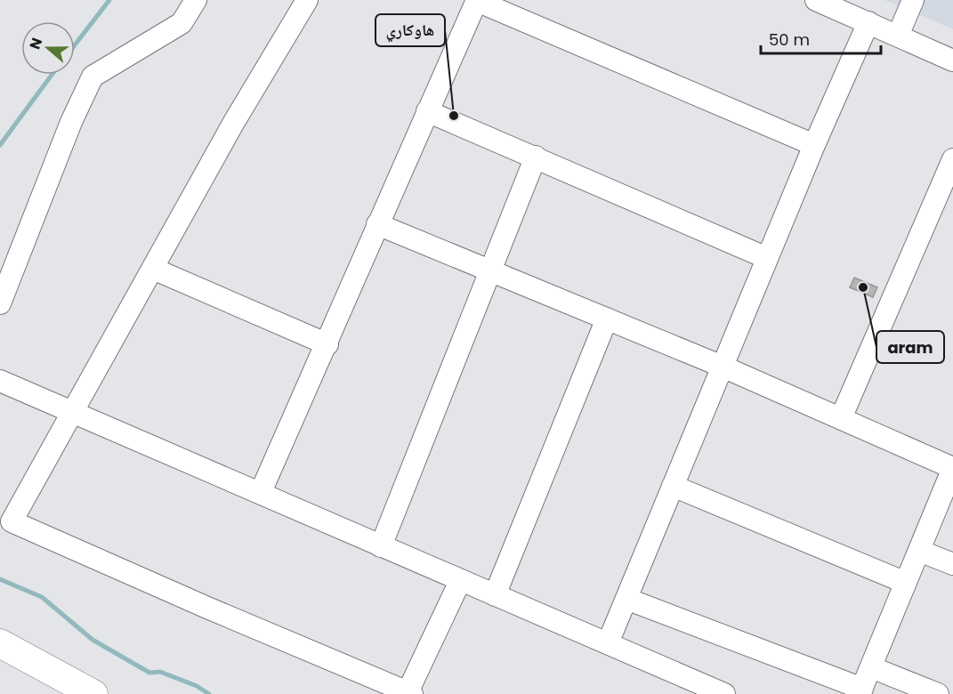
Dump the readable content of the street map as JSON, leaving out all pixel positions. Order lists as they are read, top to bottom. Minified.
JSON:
{"places":["هاوكاري","aram"],"scale_bar":"50 m","north":"left"}
